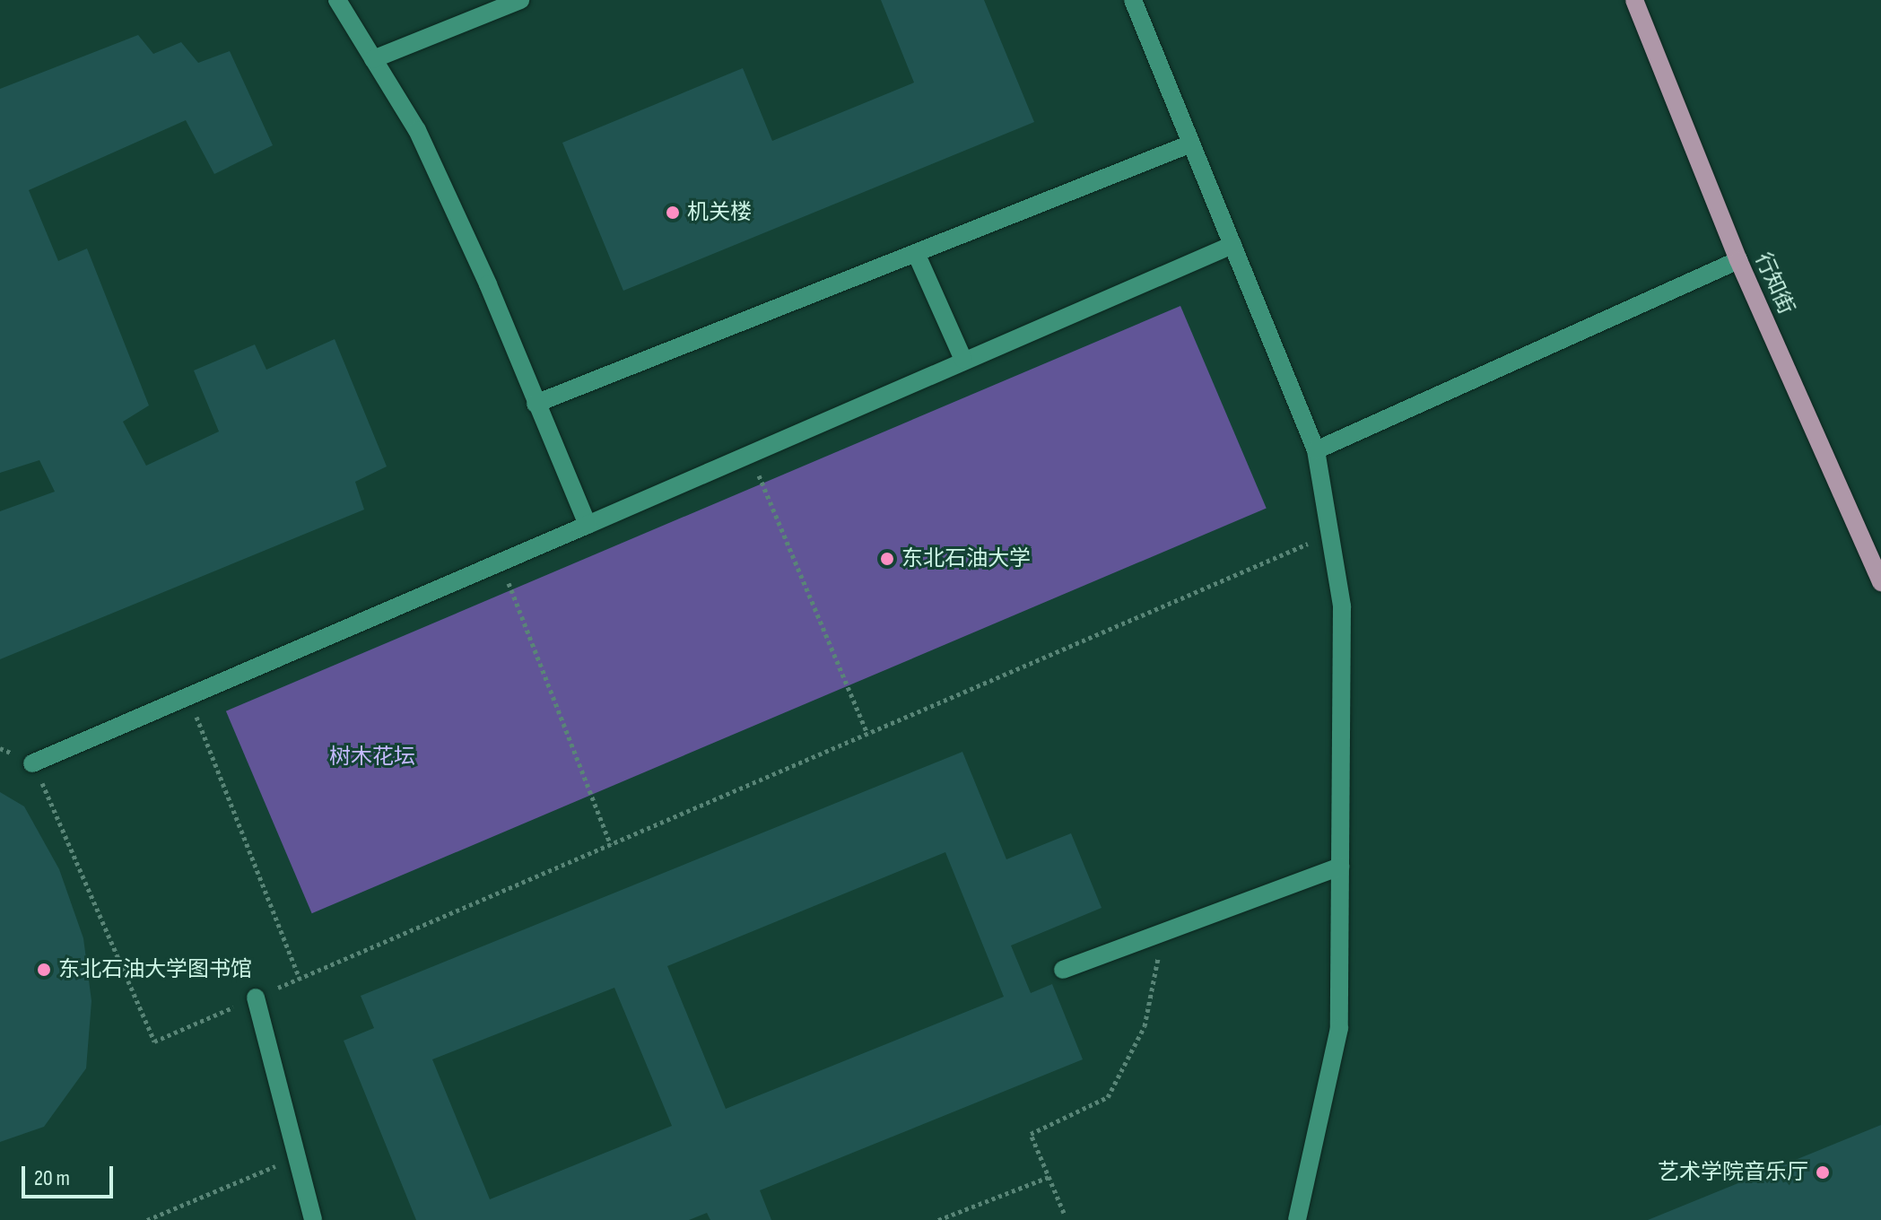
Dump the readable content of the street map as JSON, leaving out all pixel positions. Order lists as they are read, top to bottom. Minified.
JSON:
{"streets":{"main road":["行知街"]},"parks":["树木花坛"],"places":["机关楼","东北石油大学","东北石油大学图书馆","艺术学院音乐厅"],"scale_bar":"20 m"}
